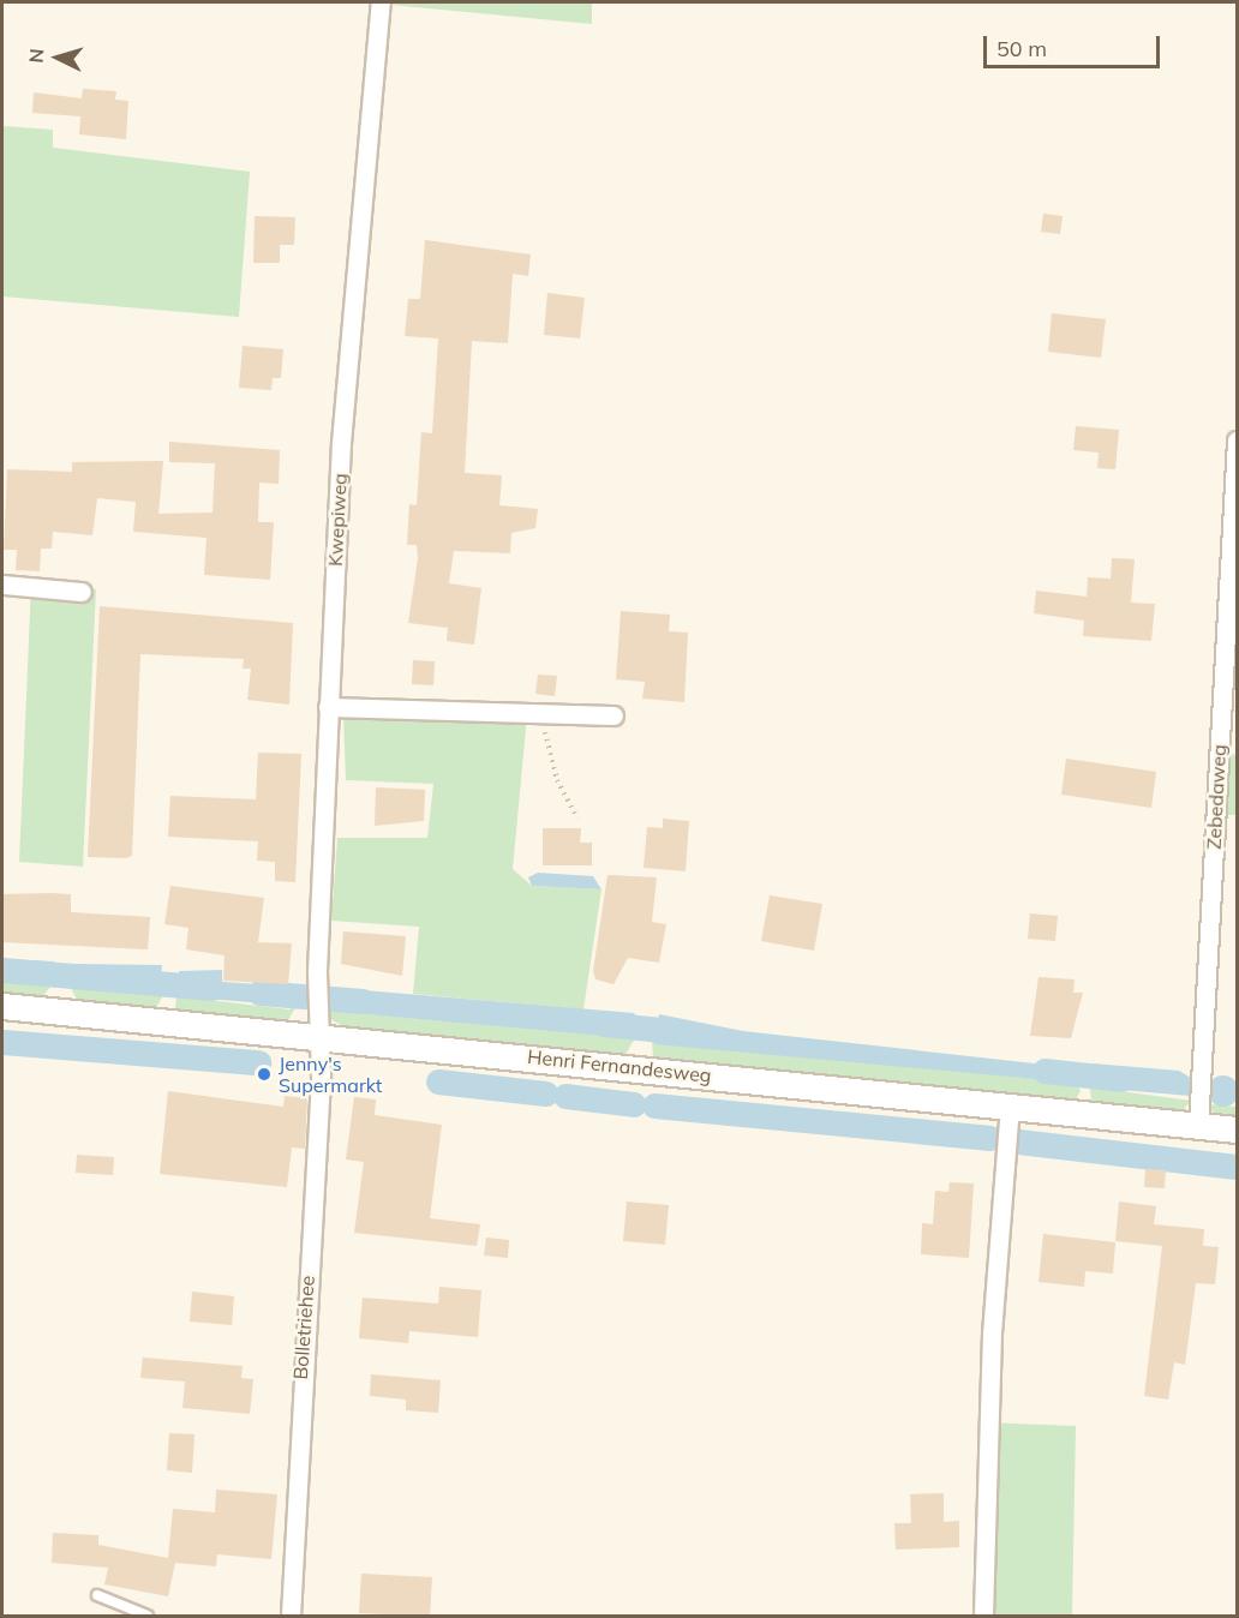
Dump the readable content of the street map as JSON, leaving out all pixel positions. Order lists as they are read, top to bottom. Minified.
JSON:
{"streets":{"street":["Kwepiweg","Zebedaweg","Henri Fernandesweg","Bolletriehee"]},"crossings":[["Kwepiweg","Henri Fernandesweg"],["Kwepiweg","Bolletriehee"],["Zebedaweg","Henri Fernandesweg"],["Henri Fernandesweg","Bolletriehee"]],"places":["Jenny's Supermarkt"],"scale_bar":"50 m","north":"left"}
